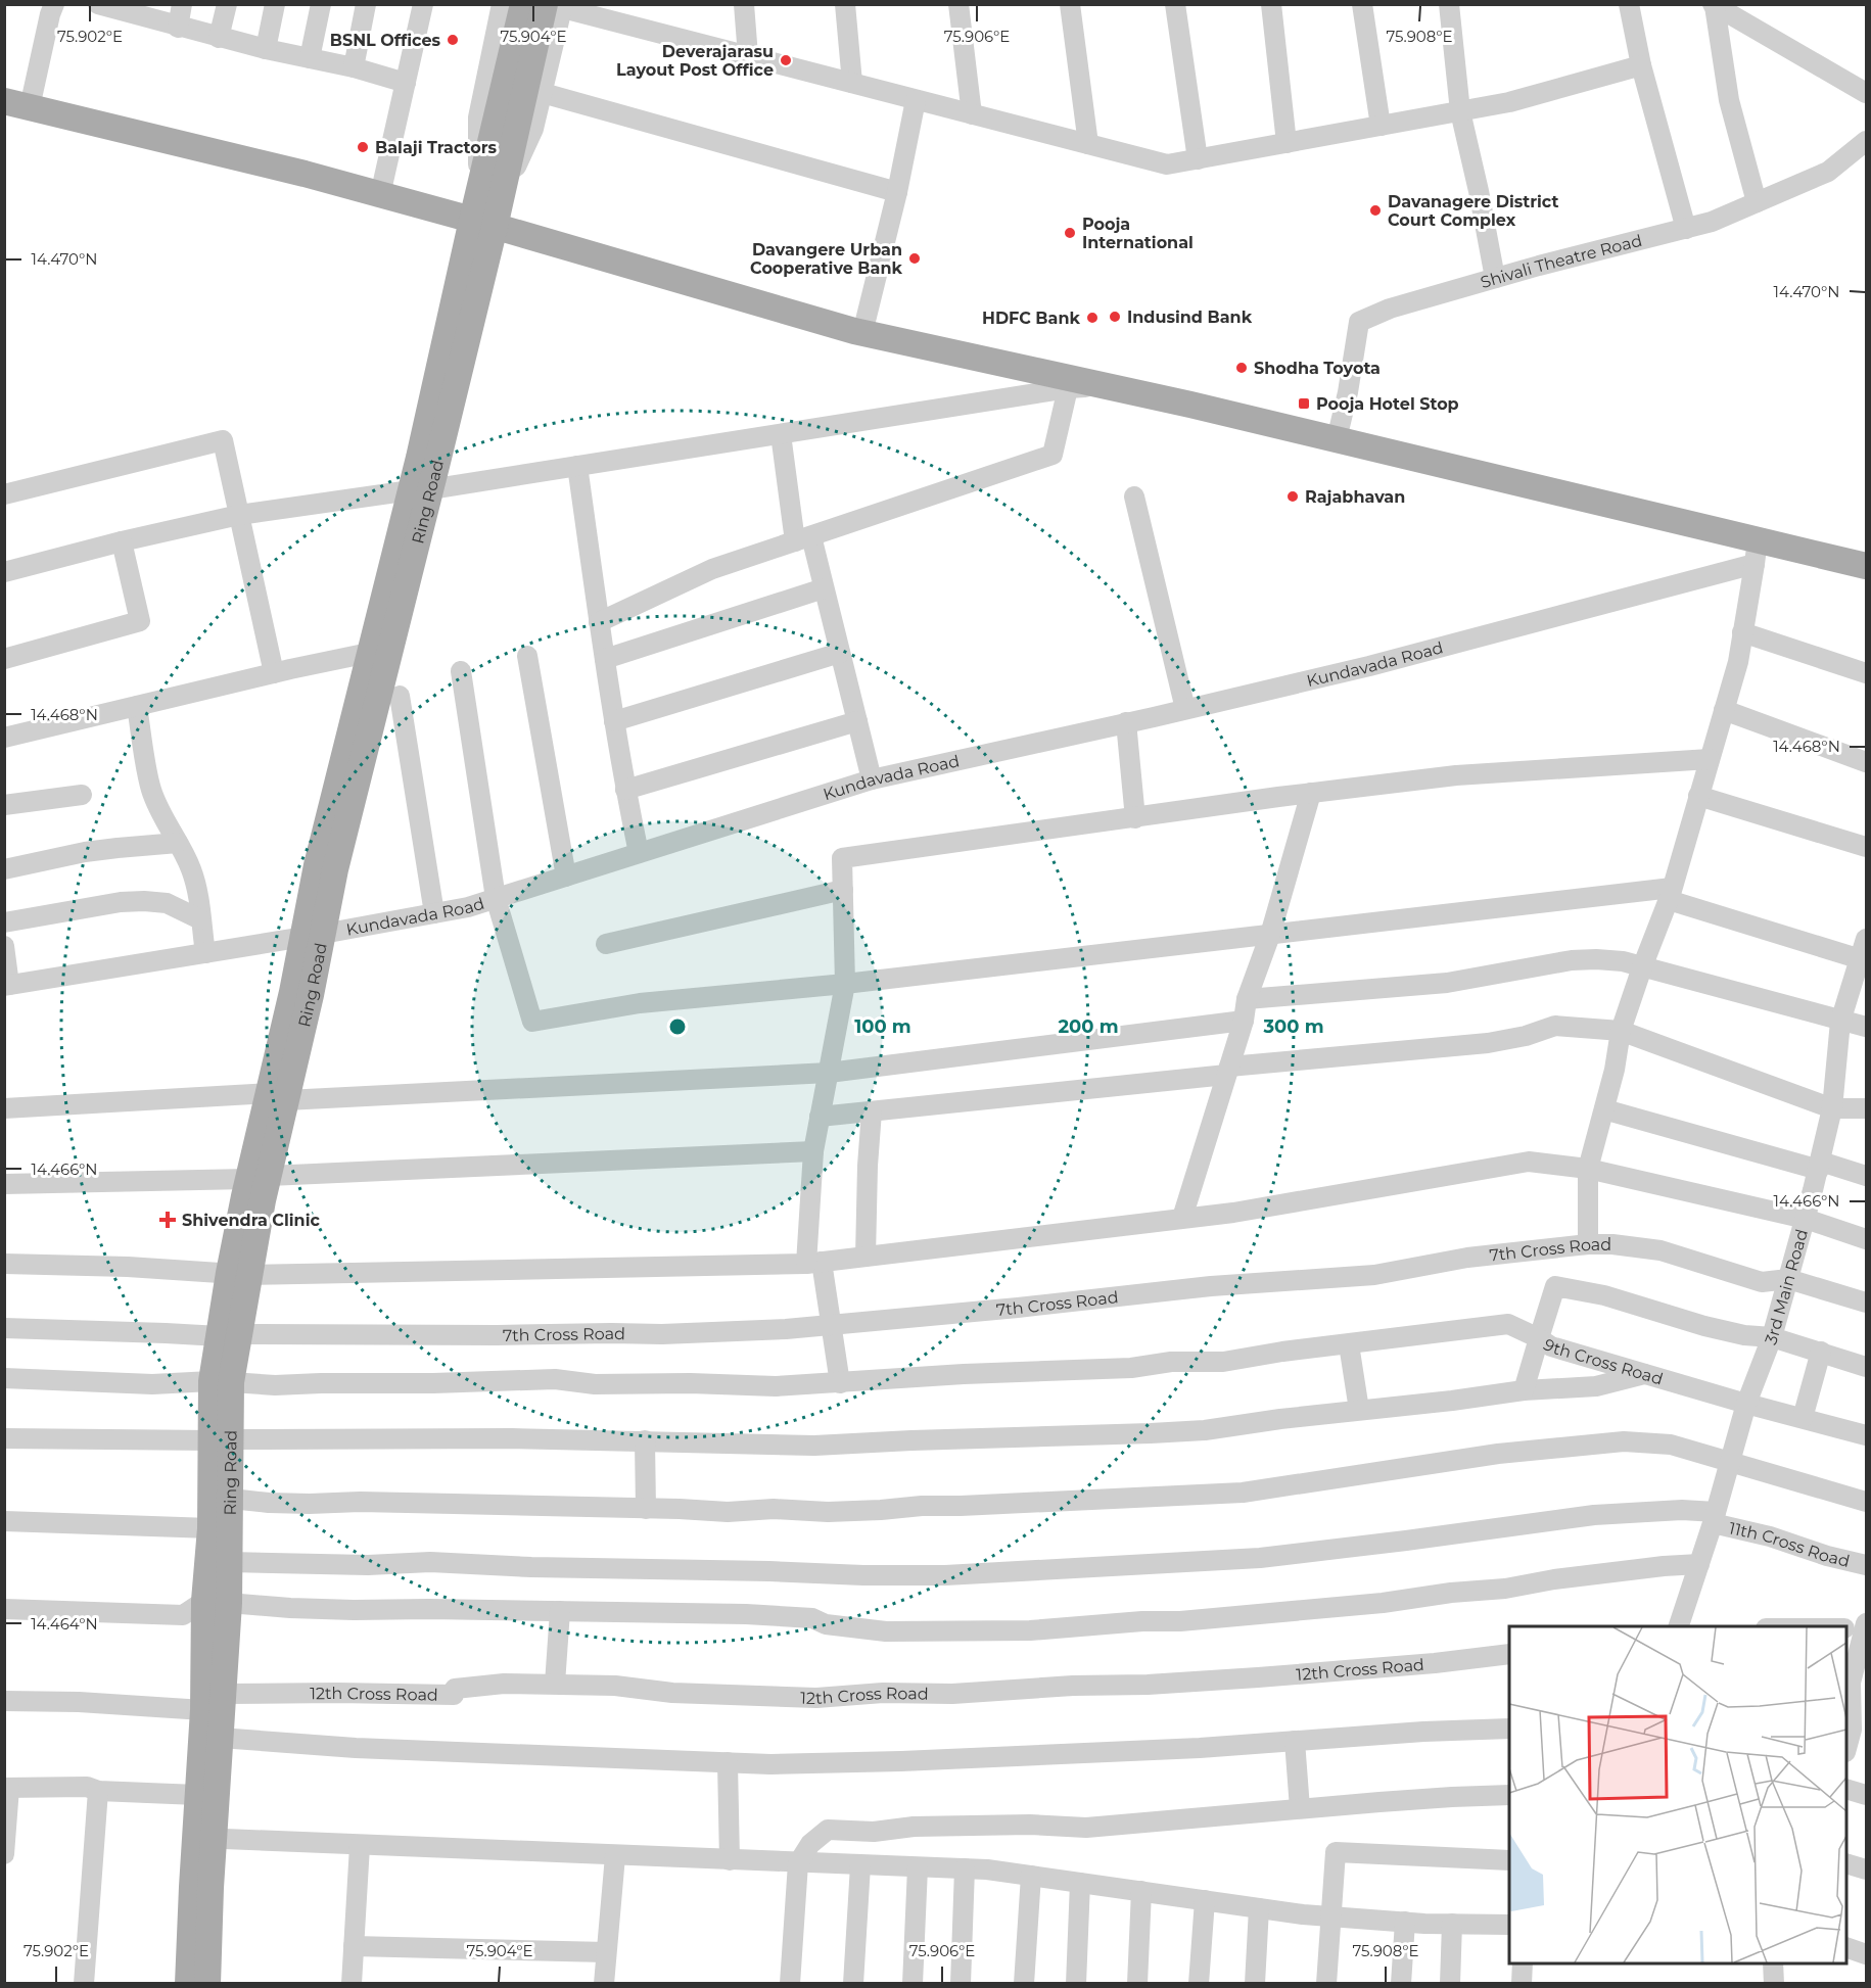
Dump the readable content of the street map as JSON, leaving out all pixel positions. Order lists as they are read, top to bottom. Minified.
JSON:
{"streets":{"main road":["Ring Road"],"street":["Shivali Theatre Road","Kundavada Road","7th Cross Road","3rd Main Road","9th Cross Road","11th Cross Road","12th Cross Road"]},"crossings":[["Ring Road","Kundavada Road"],["Ring Road","7th Cross Road"],["Ring Road","11th Cross Road"],["Ring Road","12th Cross Road"],["7th Cross Road","3rd Main Road"],["3rd Main Road","9th Cross Road"],["3rd Main Road","11th Cross Road"]],"places":{"other":["BSNL Offices","Deverajarasu Layout Post Office","Balaji Tractors","Davanagere District Court Complex","Pooja International","Davangere Urban Cooperative Bank","Indusind Bank","HDFC Bank","Shodha Toyota","Rajabhavan"],"transit":["Pooja Hotel Stop"],"health":["Shivendra Clinic"]},"coordinates":["75.902°E","75.904°E","75.906°E","75.908°E","14.470°N","14.468°N","14.466°N","14.464°N"],"rings":["100 m","200 m","300 m"]}
